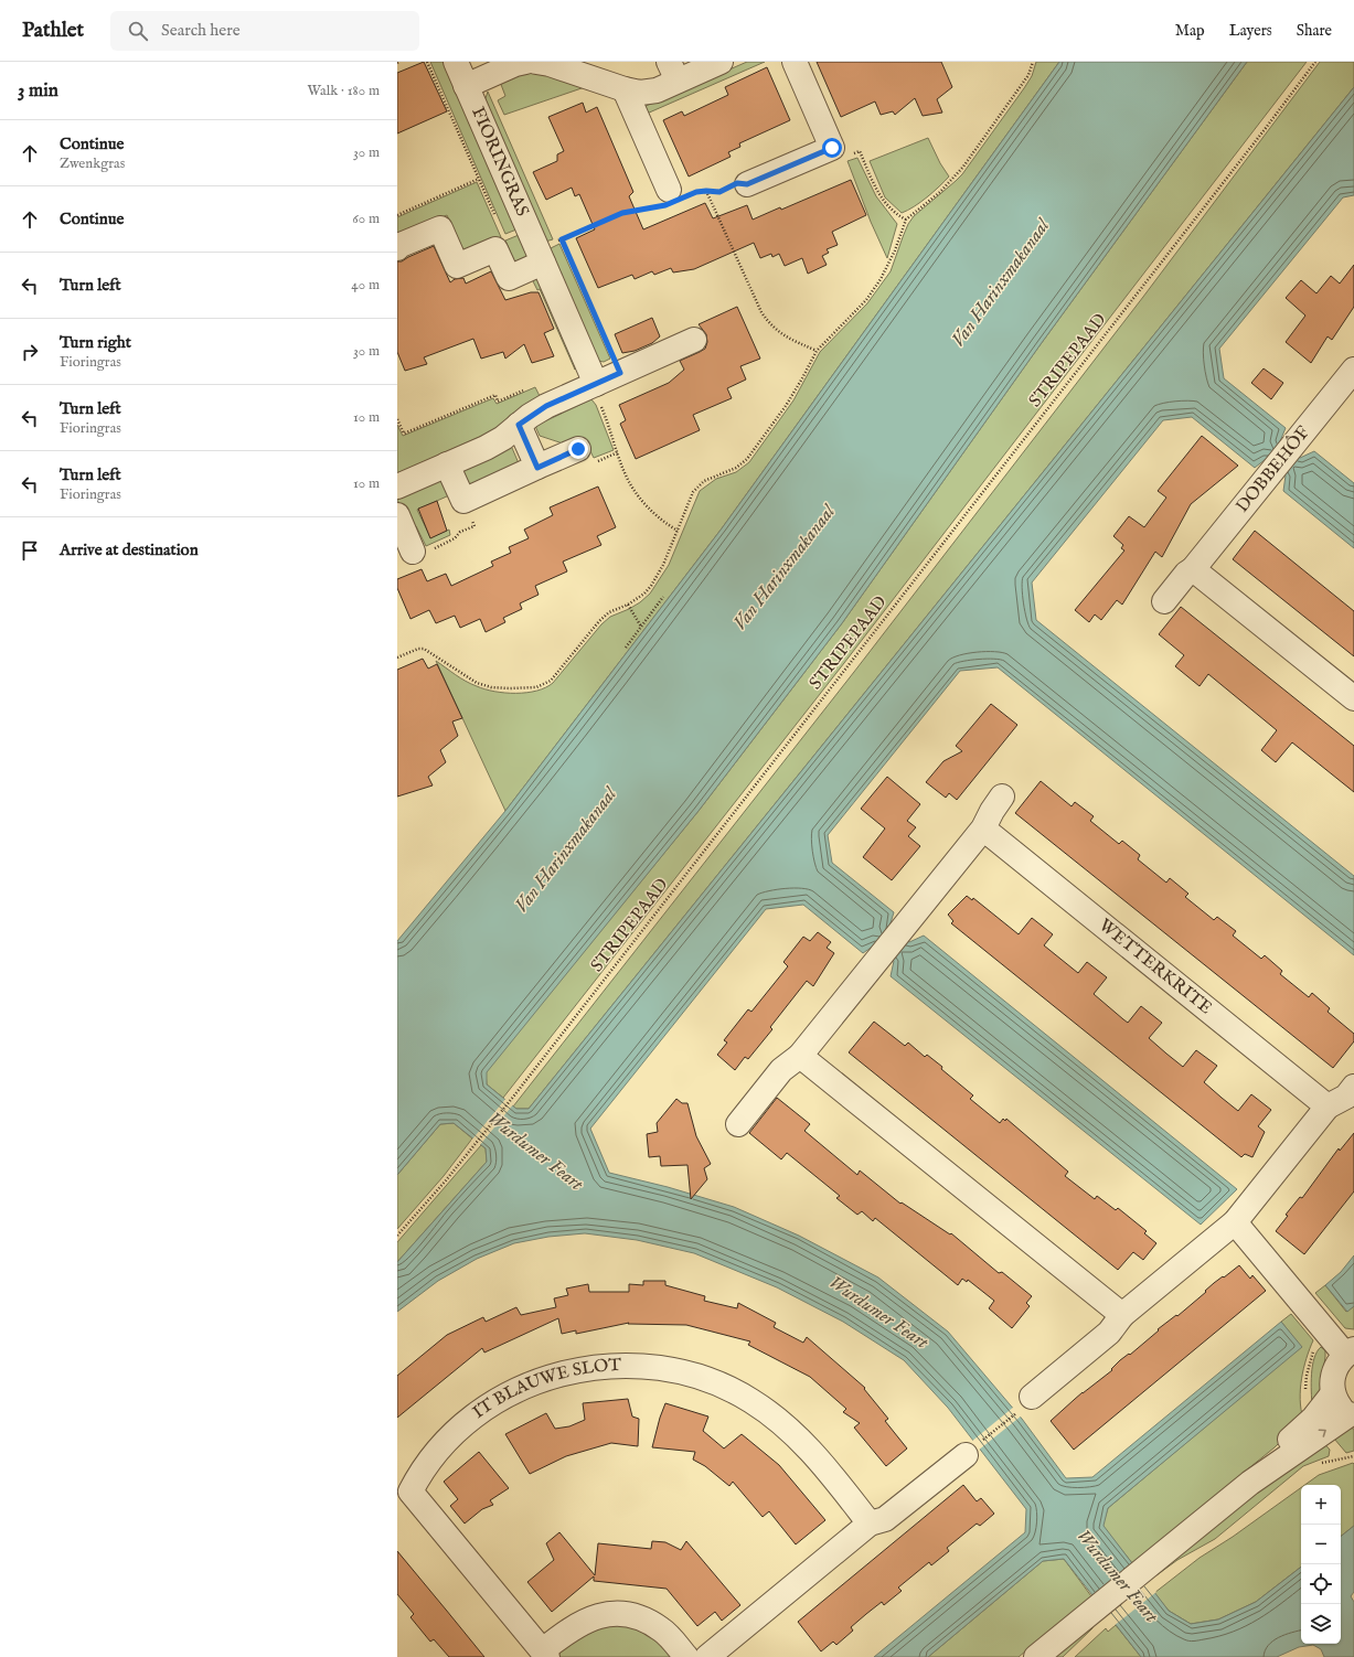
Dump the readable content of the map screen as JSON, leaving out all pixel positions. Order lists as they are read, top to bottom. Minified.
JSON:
{"streets":{"street":["FIORINGRAS","DOBBEHÔF","WETTERKRITE","IT BLAUWE SLOT"],"path":["STRIPEPAAD"]},"water":["Van Harinxmakanaal","Wurdumer Feart"],"page":{"header":"Pathlet","search":"Search here","nav":["Map","Layers","Share"],"heading":["3 min","Walk · 180 m"],"list":[["Continue","Zwenkgras","30 m"],["Continue","60 m"],["Turn left","40 m"],["Turn right","Fioringras","30 m"],["Turn left","Fioringras","10 m"],["Turn left","Fioringras","10 m"],"Arrive at destination"],"map_buttons":["+","−"]}}
